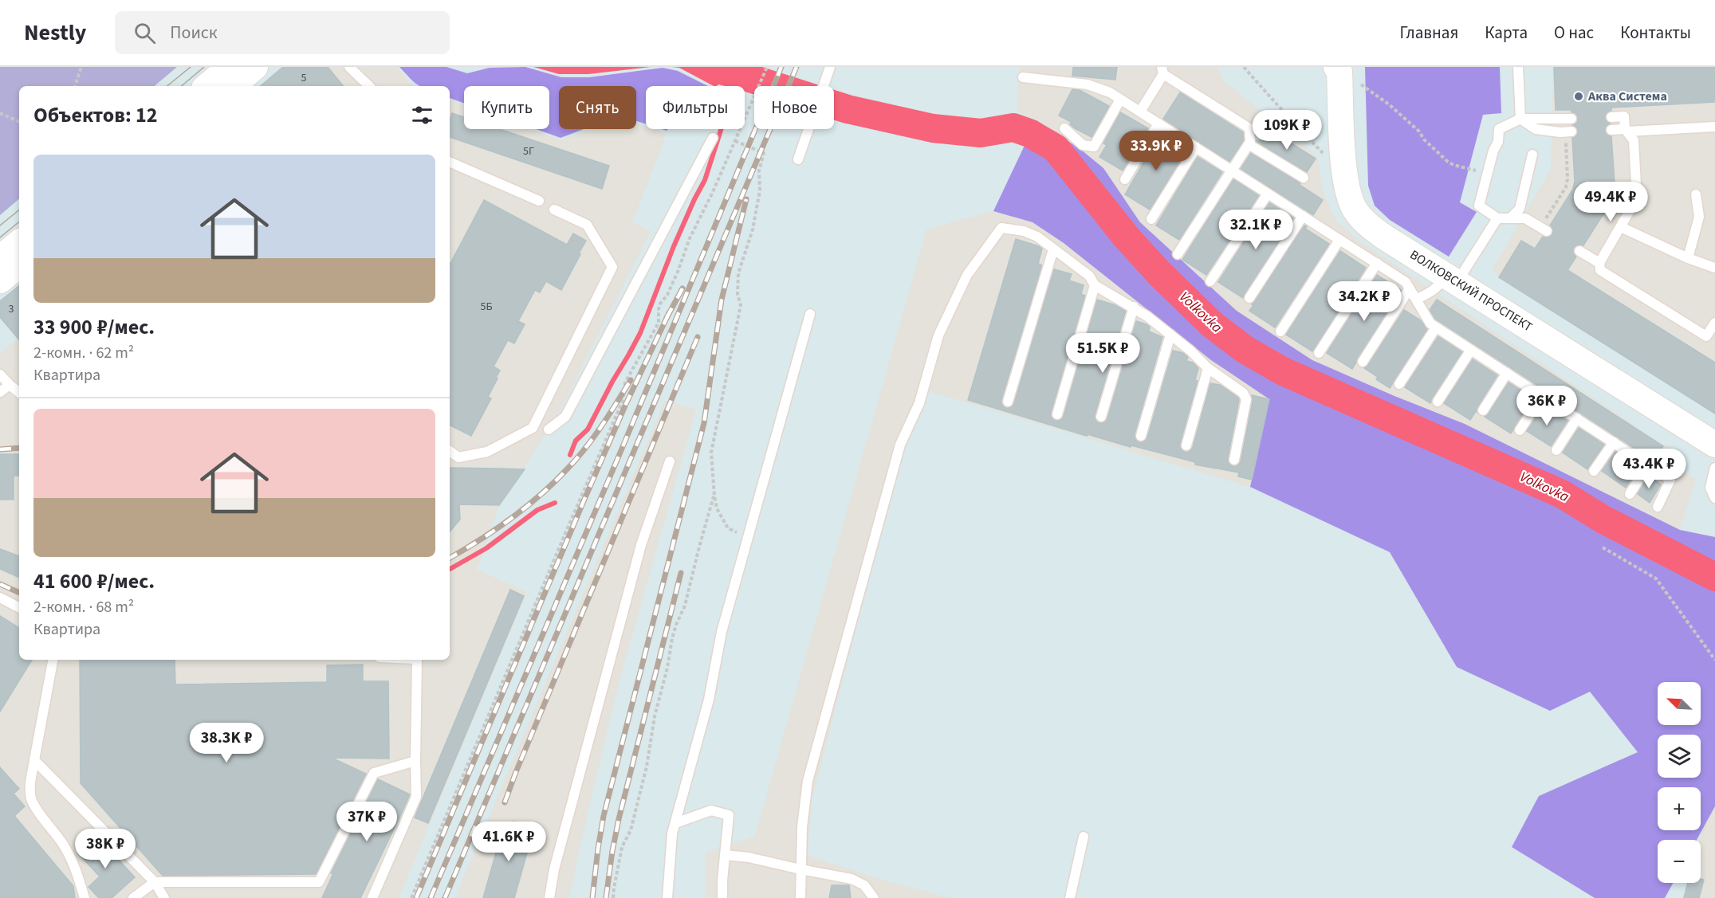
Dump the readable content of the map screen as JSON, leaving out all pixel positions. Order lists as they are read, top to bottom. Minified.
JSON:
{"streets":{"street":["ВОЛКОВСКИЙ ПРОСПЕКТ"]},"water":["Volkovka"],"places":["Аква Система"],"house_numbers":["5","5Г","5Б","3"],"north":"top left","page":{"header":"Nestly","search":"Поиск","nav":["Главная","Карта","О нас","Контакты"],"chip":["Купить","Снять","Фильтры","Новое"],"heading":"Объектов: 12","price":["109K ₽","33.9K ₽","49.4K ₽","32.1K ₽","34.2K ₽","51.5K ₽","36K ₽","43.4K ₽","38.3K ₽","37K ₽","41.6K ₽","38K ₽"],"list":[{"name":"33 900 ₽/мес.","note":"2-комн. · 62 m² · Квартира"},{"name":"41 600 ₽/мес.","note":"2-комн. · 68 m² · Квартира"}],"map_buttons":["+","−"]}}
